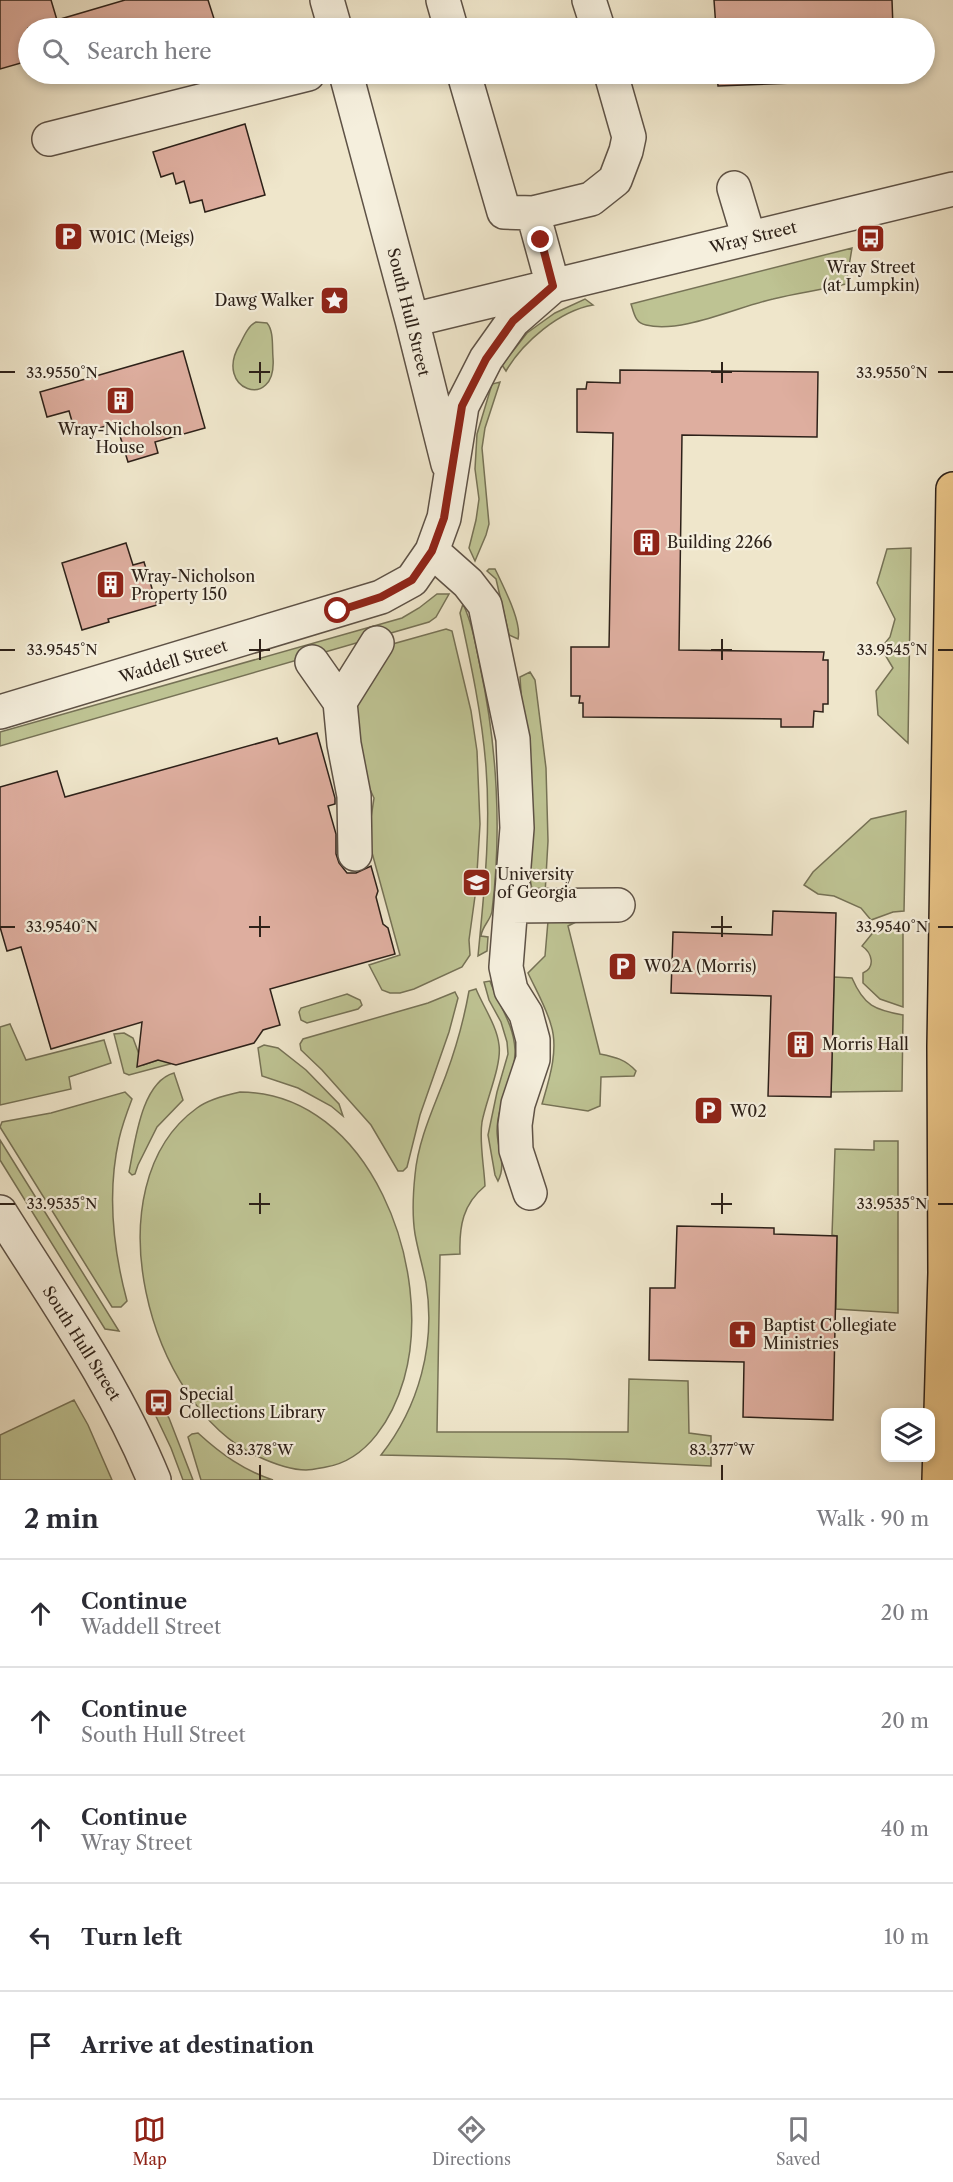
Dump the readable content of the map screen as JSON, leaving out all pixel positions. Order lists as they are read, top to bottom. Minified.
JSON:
{"streets":{"street":["Wray Street","South Hull Street","Waddell Street"]},"crossings":[["Wray Street","South Hull Street"],["South Hull Street","Waddell Street"]],"places":{"parking":["W01C (Meigs)","W02A (Morris)","W02"],"bus stop":["Wray Street (at Lumpkin)","Special Collections Library"],"place":["Dawg Walker"],"building":["Wray-Nicholson House","Building 2266","Wray-Nicholson Property 150","Morris Hall"],"school or university":["University of Georgia"],"church":["Baptist Collegiate Ministries"]},"page":{"search":"Search here","heading":["2 min","Walk · 90 m"],"list":[["Continue","Waddell Street","20 m"],["Continue","South Hull Street","20 m"],["Continue","Wray Street","40 m"],["Turn left","10 m"],"Arrive at destination"],"nav":["Map","Directions","Saved"]},"coordinates":["33.9550°N","33.9545°N","33.9540°N","33.9535°N","83.378°W","83.377°W"]}
